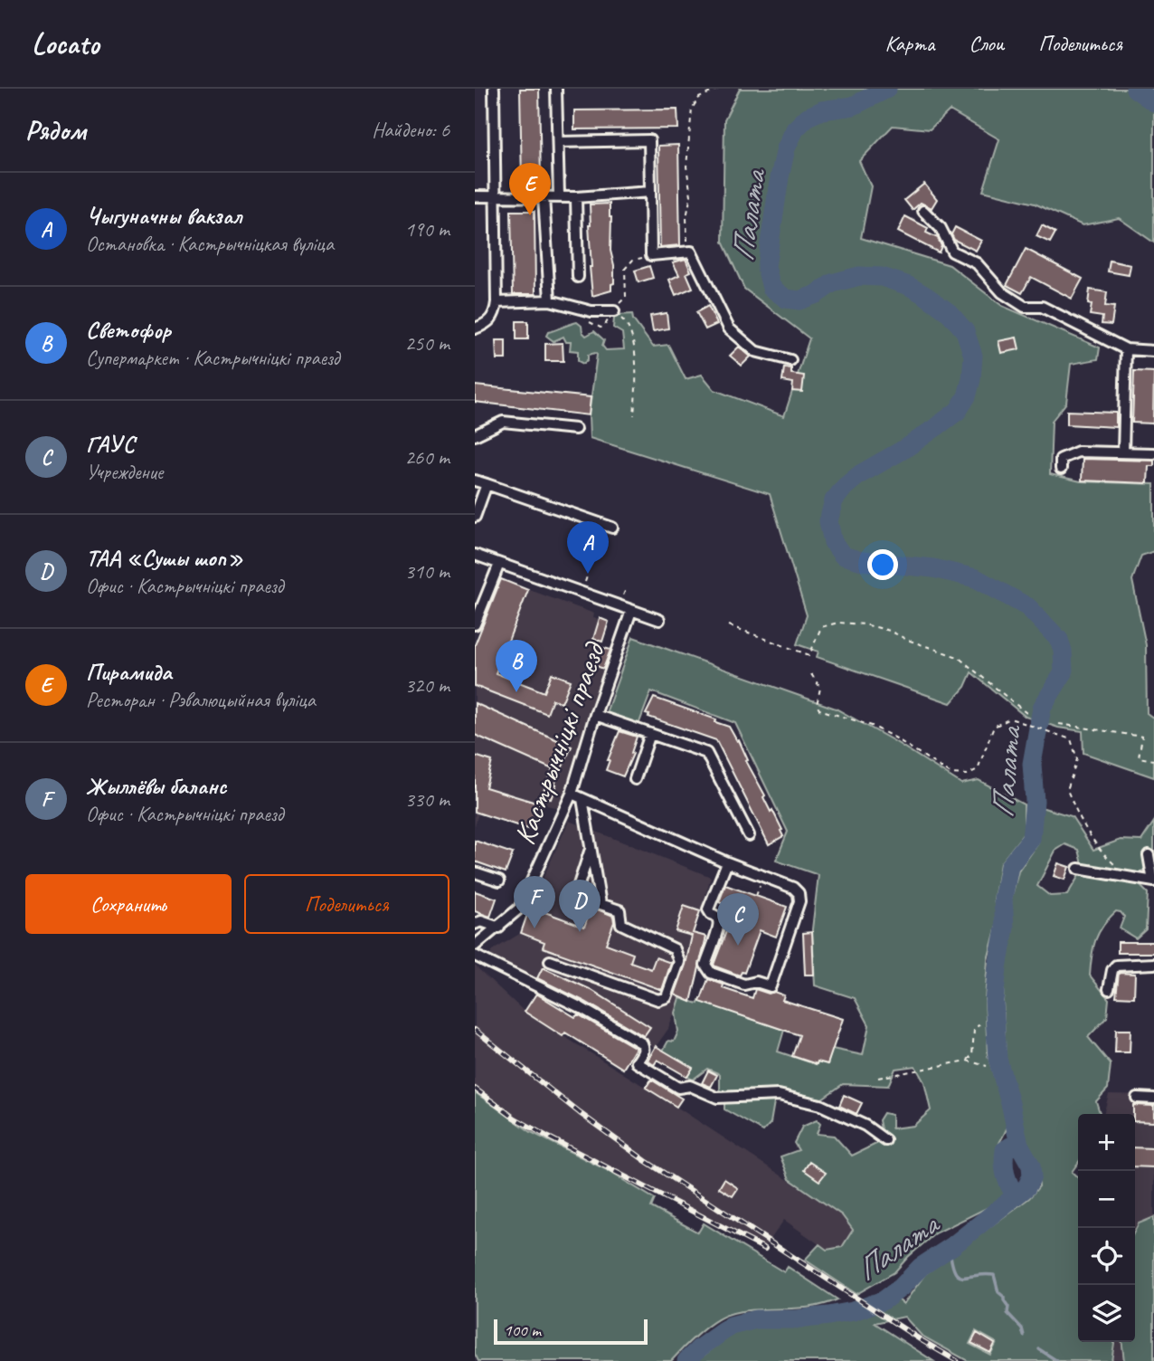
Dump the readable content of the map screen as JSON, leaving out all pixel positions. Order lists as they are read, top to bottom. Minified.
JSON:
{"streets":{"street":["Кастрычніцкі праезд"]},"water":["Палата"],"scale_bar":"100 m","page":{"header":"Locato","nav":["Карта","Слои","Поделиться"],"heading":["Рядом","Найдено: 6"],"pins":["E","A","B","F","D","C"],"list":[{"mark":"A","name":"Чыгуначны вакзал","note":"Остановка · Кастрычніцкая вуліца","value":"190 m"},{"mark":"B","name":"Светофор","note":"Супермаркет · Кастрычніцкі праезд","value":"250 m"},{"mark":"C","name":"ГАУС","note":"Учреждение","value":"260 m"},{"mark":"D","name":"ТАА «Сушы шоп»","note":"Офис · Кастрычніцкі праезд","value":"310 m"},{"mark":"E","name":"Пирамида","note":"Ресторан · Рэвалюцыйная вуліца","value":"320 m"},{"mark":"F","name":"Жыллёвы баланс","note":"Офис · Кастрычніцкі праезд","value":"330 m"}],"buttons":["Сохранить","Поделиться"],"map_buttons":["+","−"],"scale":"100 m"}}
